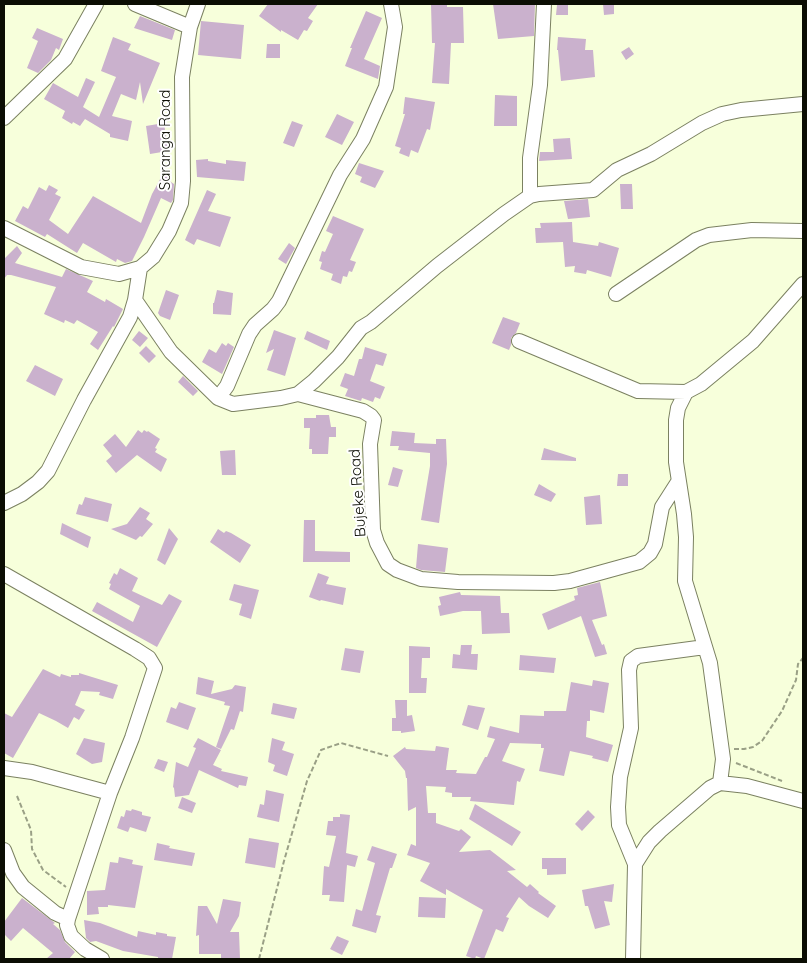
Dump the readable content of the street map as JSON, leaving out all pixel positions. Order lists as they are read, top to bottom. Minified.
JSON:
{"streets":{"street":["Saranga Road","Bujeke Road"]}}
